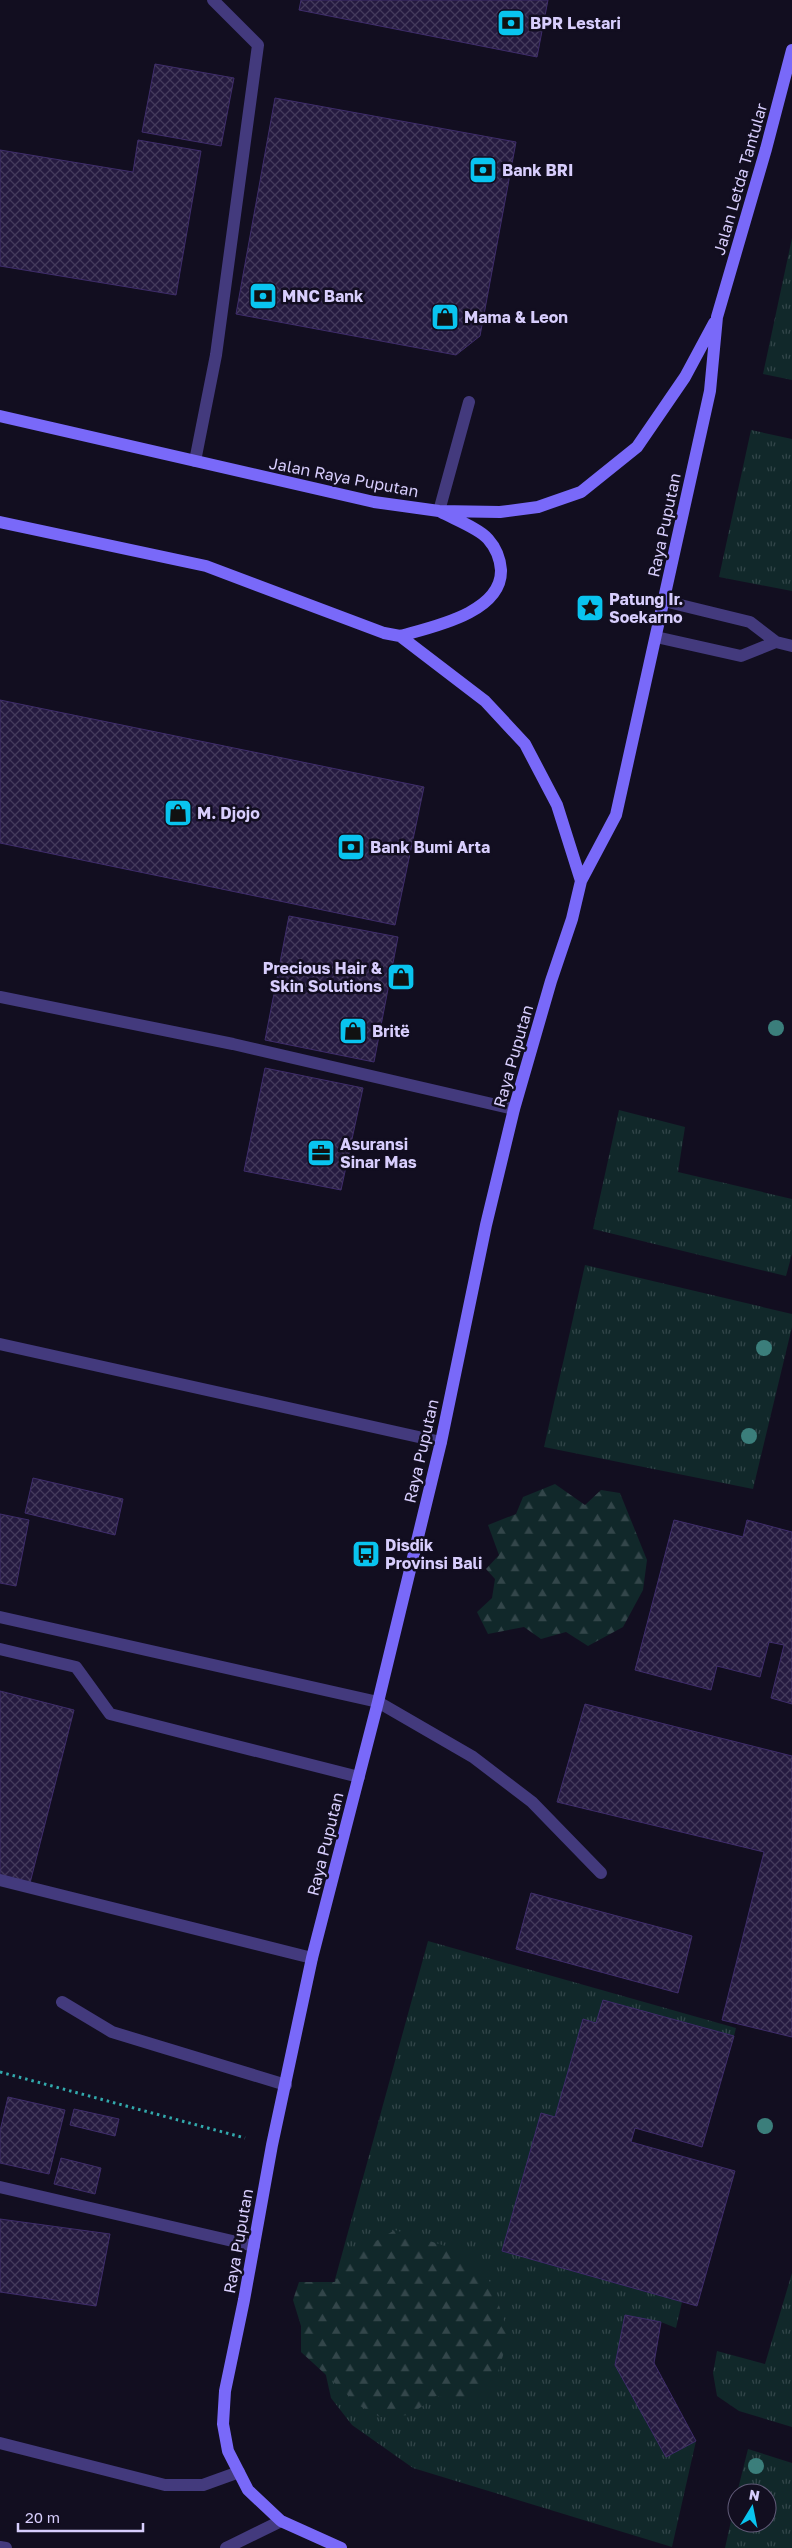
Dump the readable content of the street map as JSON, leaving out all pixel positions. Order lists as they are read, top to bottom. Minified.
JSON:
{"streets":{"main road":["Jalan Letda Tantular","Jalan Raya Puputan","Raya Puputan"]},"crossings":[["Jalan Letda Tantular","Jalan Raya Puputan"],["Jalan Letda Tantular","Raya Puputan"],["Jalan Raya Puputan","Raya Puputan"]],"places":{"bank":["BPR Lestari","Bank BRI","MNC Bank","Bank Bumi Arta"],"shop":["Mama & Leon","M. Djojo","Precious Hair & Skin Solutions","Britë"],"place":["Patung Ir. Soekarno"],"office":["Asuransi Sinar Mas"],"bus stop":["Disdik Provinsi Bali"]},"scale_bar":"20 m","north":"top"}
